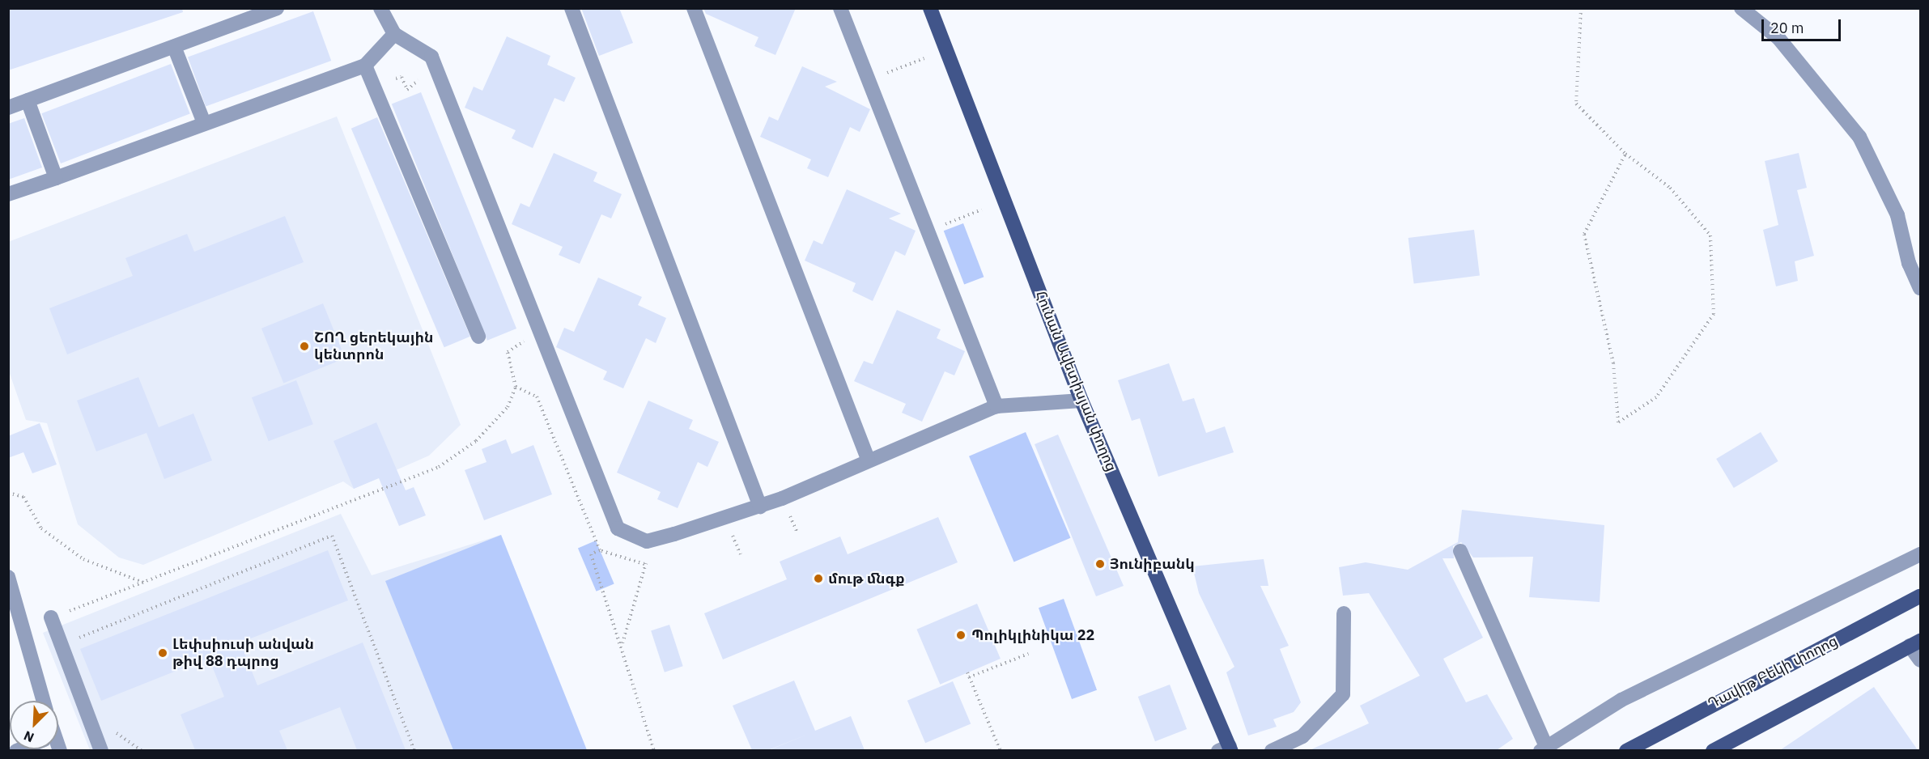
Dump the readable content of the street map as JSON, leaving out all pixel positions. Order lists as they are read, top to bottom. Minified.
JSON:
{"streets":{"main road":["Հունան Ավետիսյան փողոց","Դավիթ Բեկի փողոց"]},"places":["ՇՈՂ ցերեկային կենտրոն","Յունիբանկ","մութ մնգք","Պոլիկլինիկա 22","Լեփսիուսի անվան թիվ 88 դպրոց"],"scale_bar":"20 m","north":"bottom left"}
